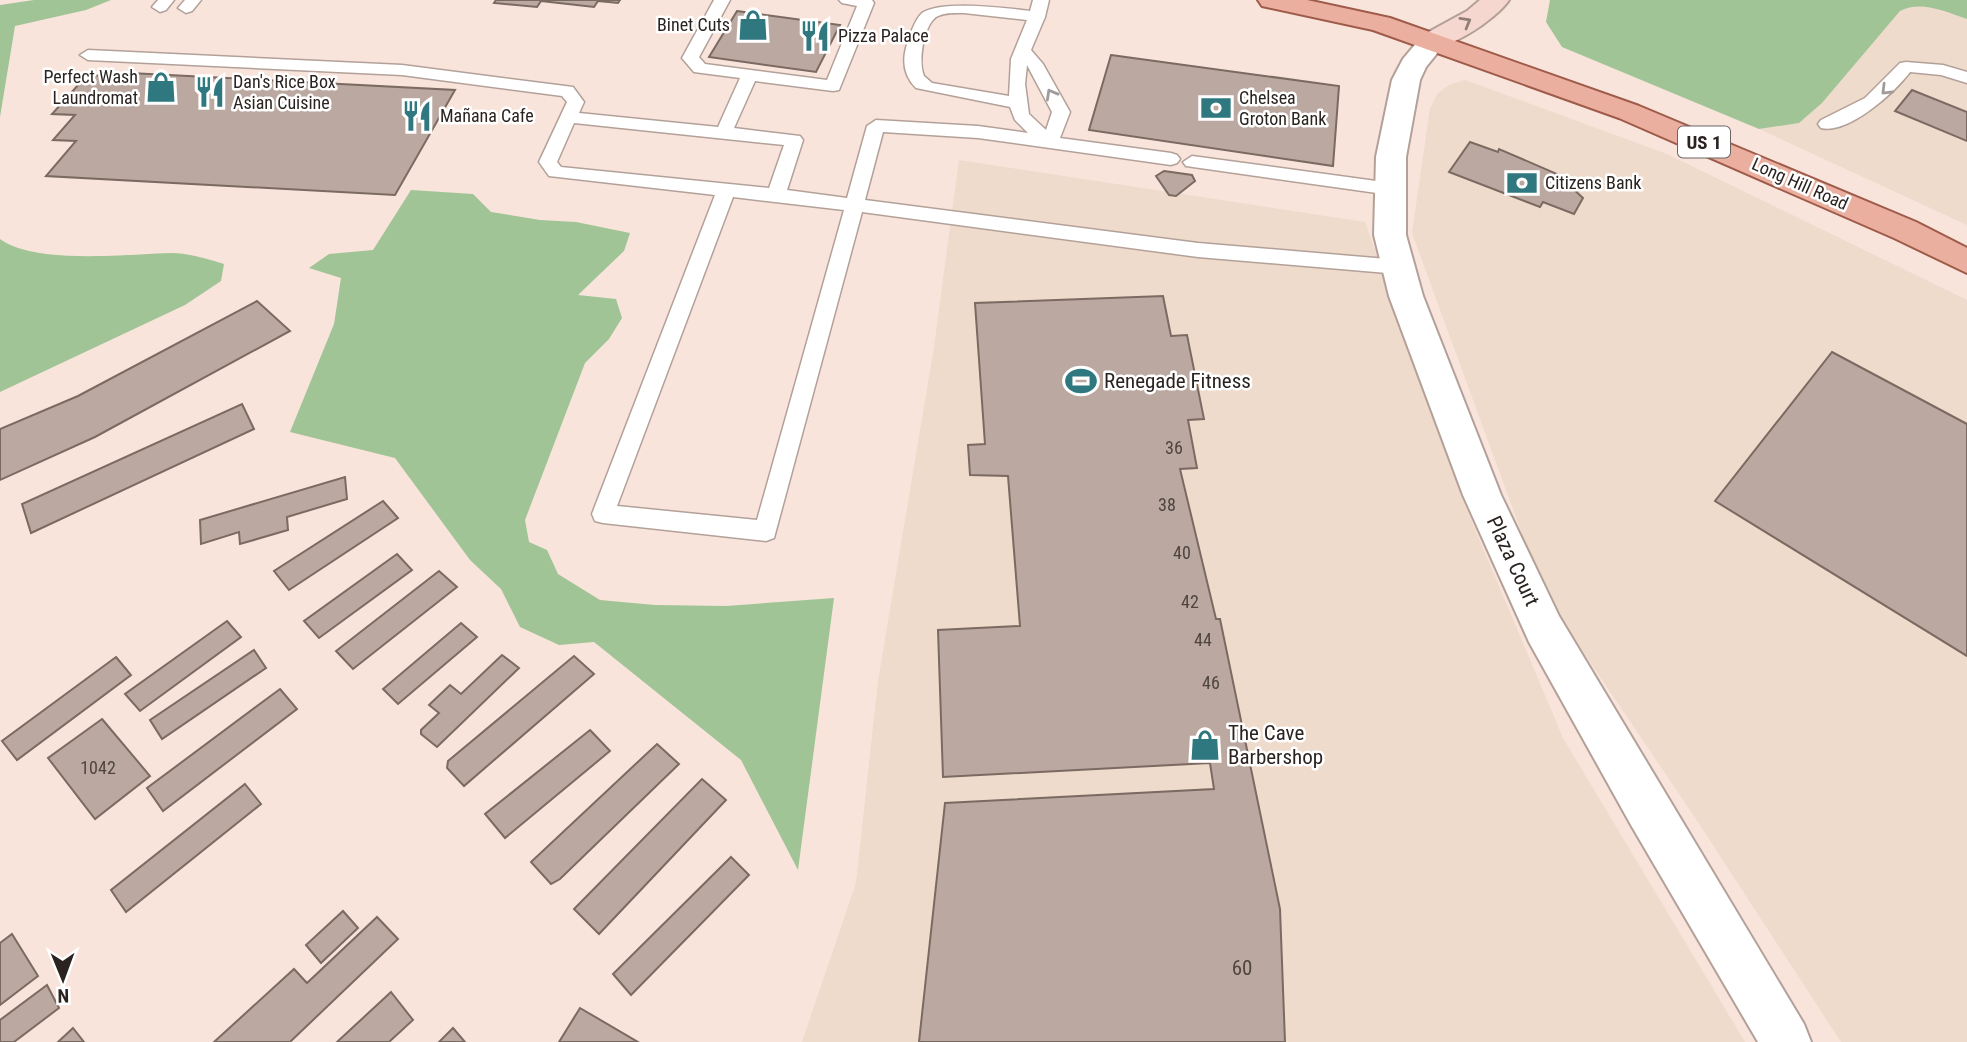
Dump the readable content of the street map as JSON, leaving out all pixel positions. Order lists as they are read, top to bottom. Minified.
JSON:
{"streets":{"main road":["US 1","Long Hill Road"],"street":["Plaza Court"]},"crossings":[["US 1","Long Hill Road"],["US 1","Plaza Court"],["Long Hill Road","Plaza Court"]],"places":{"shop":["Binet Cuts","Perfect Wash Laundromat","The Cave Barbershop"],"restaurant":["Pizza Palace","Dan's Rice Box Asian Cuisine","Mañana Cafe"],"bank":["Chelsea Groton Bank","Citizens Bank"],"sports":["Renegade Fitness"]},"house_numbers":["36","38","40","42","44","46","1042","60"],"north":"bottom"}
